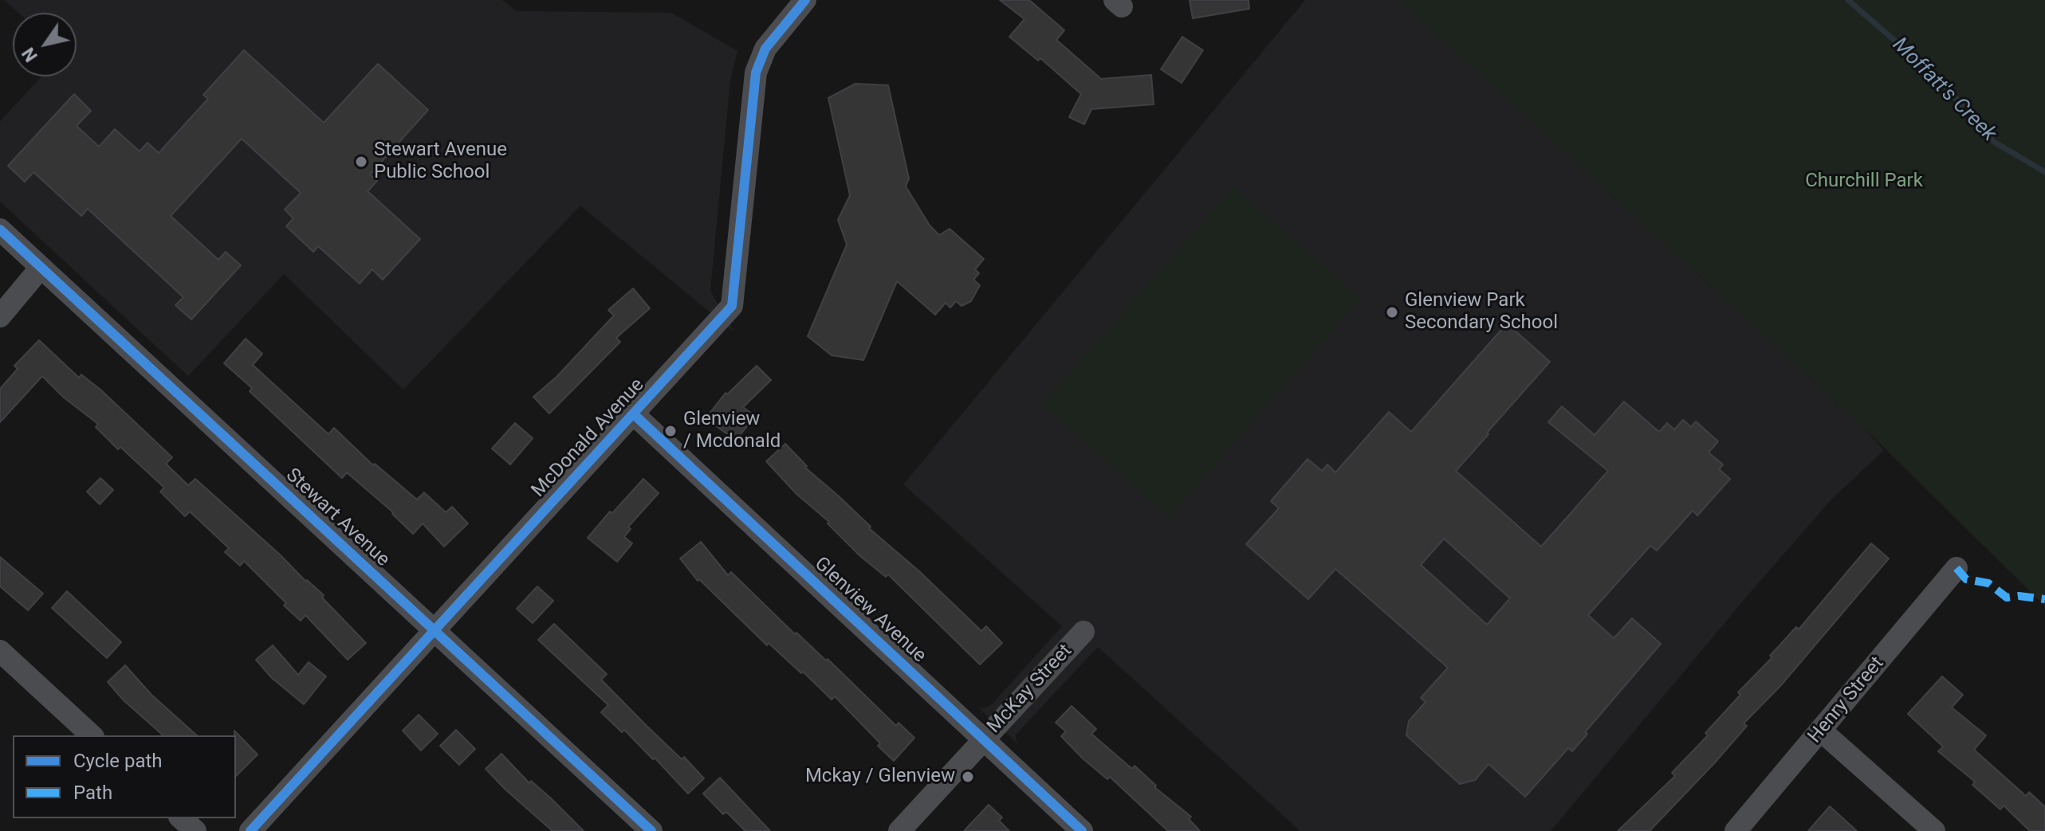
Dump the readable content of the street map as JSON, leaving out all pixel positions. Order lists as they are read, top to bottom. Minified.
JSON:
{"streets":{"street":["McDonald Avenue","Stewart Avenue","Glenview Avenue","McKay Street","Henry Street"]},"crossings":[["McDonald Avenue","Stewart Avenue"],["McDonald Avenue","Glenview Avenue"],["Glenview Avenue","McKay Street"]],"water":["Moffatt's Creek"],"parks":["Churchill Park"],"places":["Stewart Avenue Public School","Glenview Park Secondary School","Glenview / Mcdonald","Mckay / Glenview"],"legend":["Cycle path","Path"],"north":"bottom left"}
